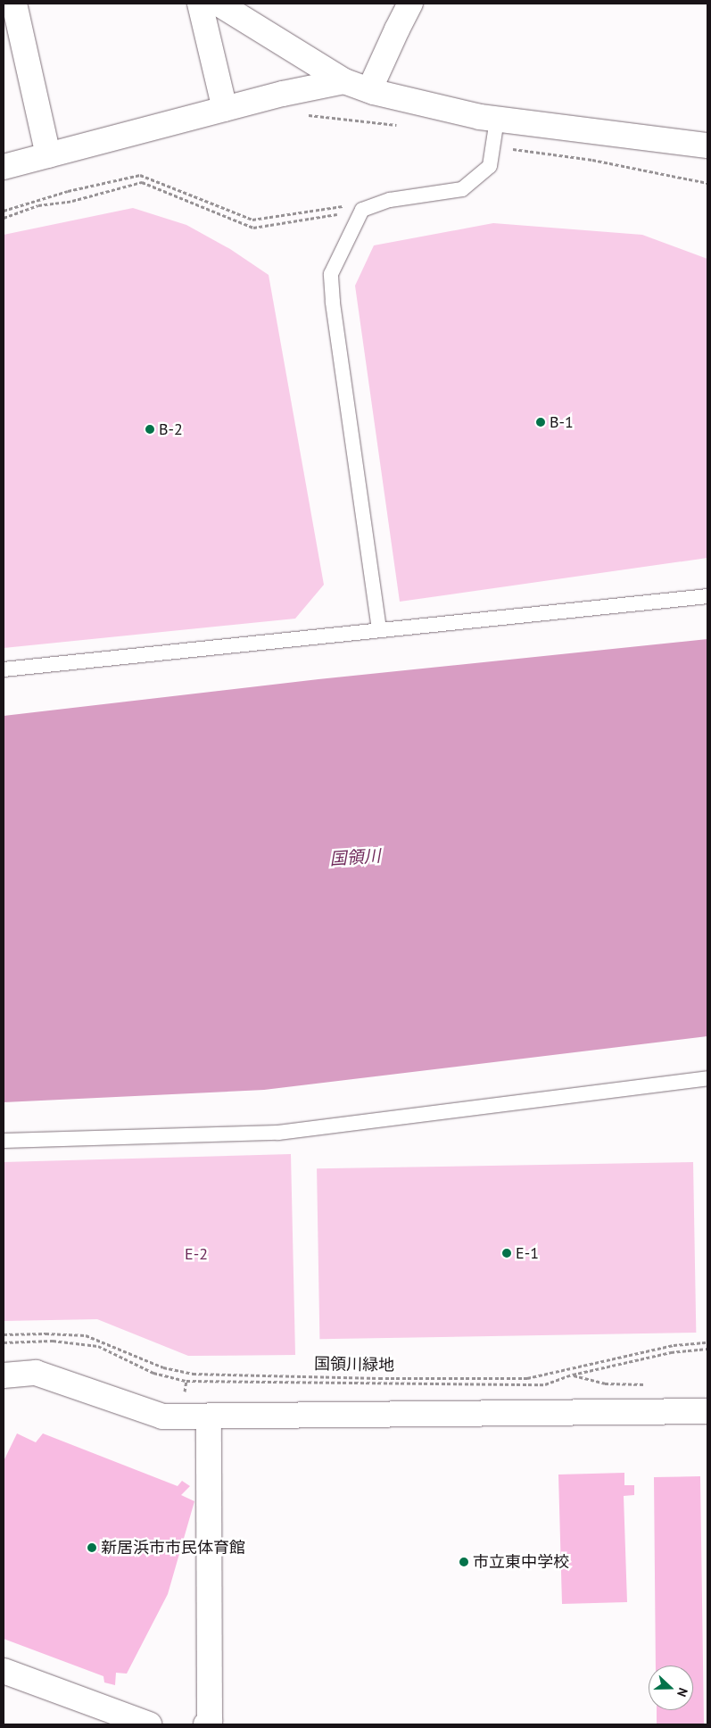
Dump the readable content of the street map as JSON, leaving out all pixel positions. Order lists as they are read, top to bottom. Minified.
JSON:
{"streets":{"path":["国領川緑地"]},"water":["国領川"],"parks":["E-2"],"places":["B-1","B-2","E-1","新居浜市市民体育館","市立東中学校"],"north":"right"}
